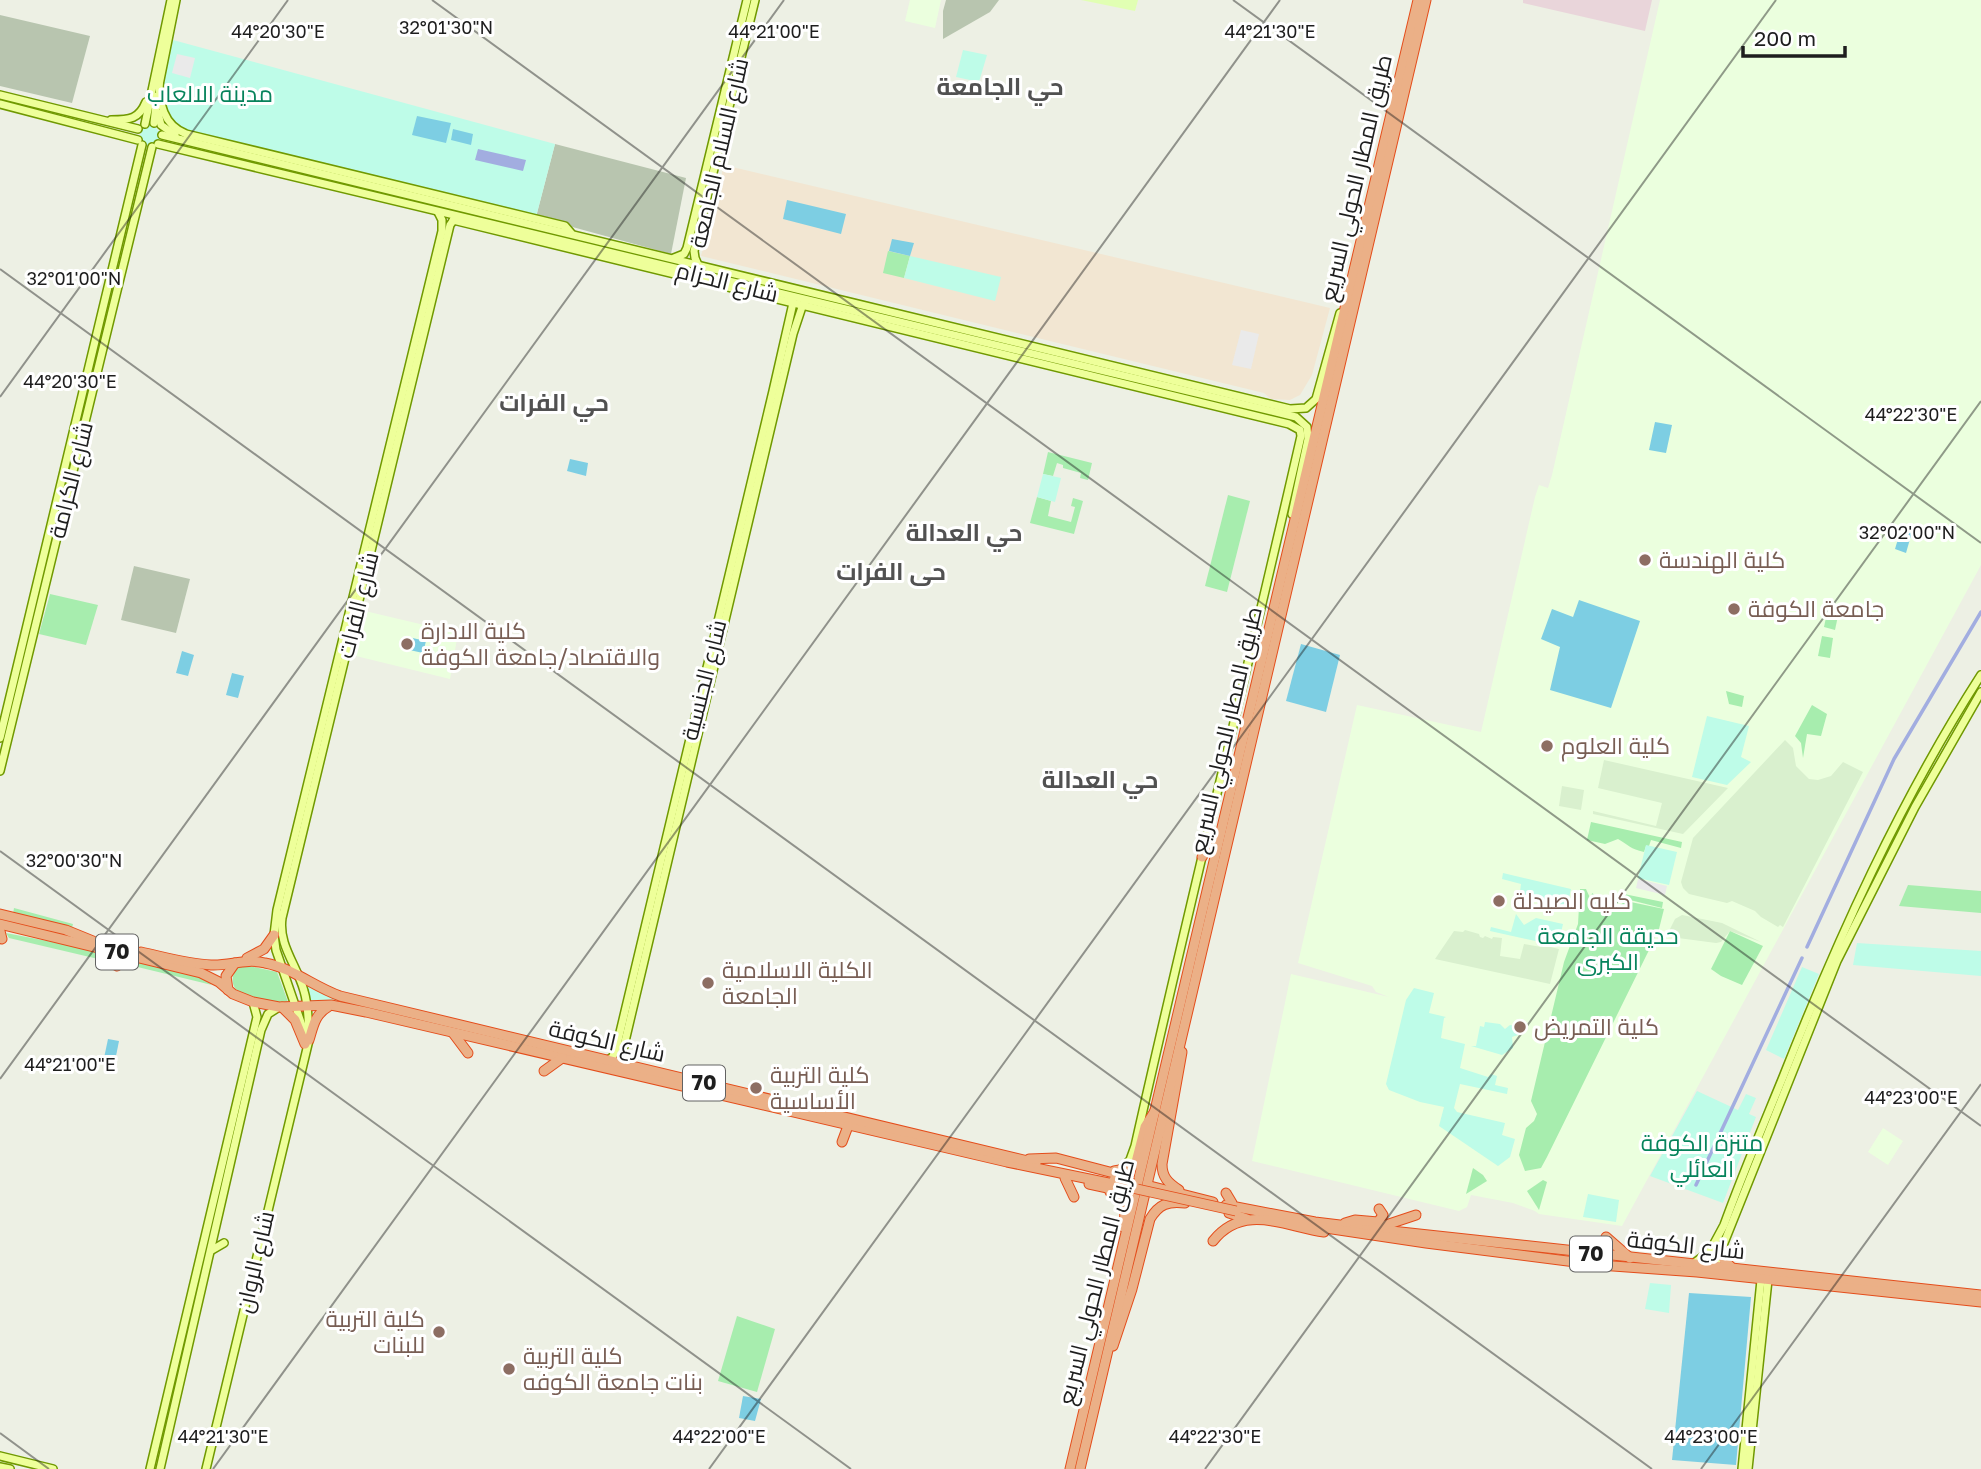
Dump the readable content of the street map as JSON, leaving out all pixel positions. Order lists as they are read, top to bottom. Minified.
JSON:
{"streets":{"highway":["طريق المطار الحولي السريع","70","شارع الكوفة"],"main road":["شارع السلام الجامعة","شارع الحزام","شارع الكرامة","شارع الفرات","شارع الجنسية","شارع الروان"]},"crossings":[["شارع السلام الجامعة","شارع الحزام"],["طريق المطار الحولي السريع","شارع الحزام"],["شارع الحزام","شارع الكرامة"],["شارع الحزام","شارع الجنسية"],["شارع الفرات","70"],["شارع الفرات","شارع الكوفة"],["شارع الفرات","شارع الروان"],["شارع الجنسية","شارع الكوفة"],["70","شارع الكوفة"],["70","شارع الروان"],["شارع الكوفة","شارع الروان"]],"districts":["حي الجامعة","حي الفرات","حي العدالة","حی الفرات","حي العدالة"],"parks":["مدينة الالعاب","حديقة الجامعة الكبرى","متنزة الكوفة العائلي"],"places":["كلية الهندسة","جامعة الكوفة","كلية الادارة والاقتصاد/جامعة الكوفة","كلية العلوم","كليه الصيدلة","الكلية الاسلامية الجامعة","كلية التمريض","كلية التربية الأساسية","كلية التربية للبنات","كلية التربية بنات جامعة الكوفه"],"scale_bar":"200 m","coordinates":["32°01'30\"N","44°21'00\"E","44°21'30\"E","44°20'30\"E","32°01'00\"N","44°22'30\"E","32°02'00\"N","32°00'30\"N","44°23'00\"E","44°22'00\"E"]}
